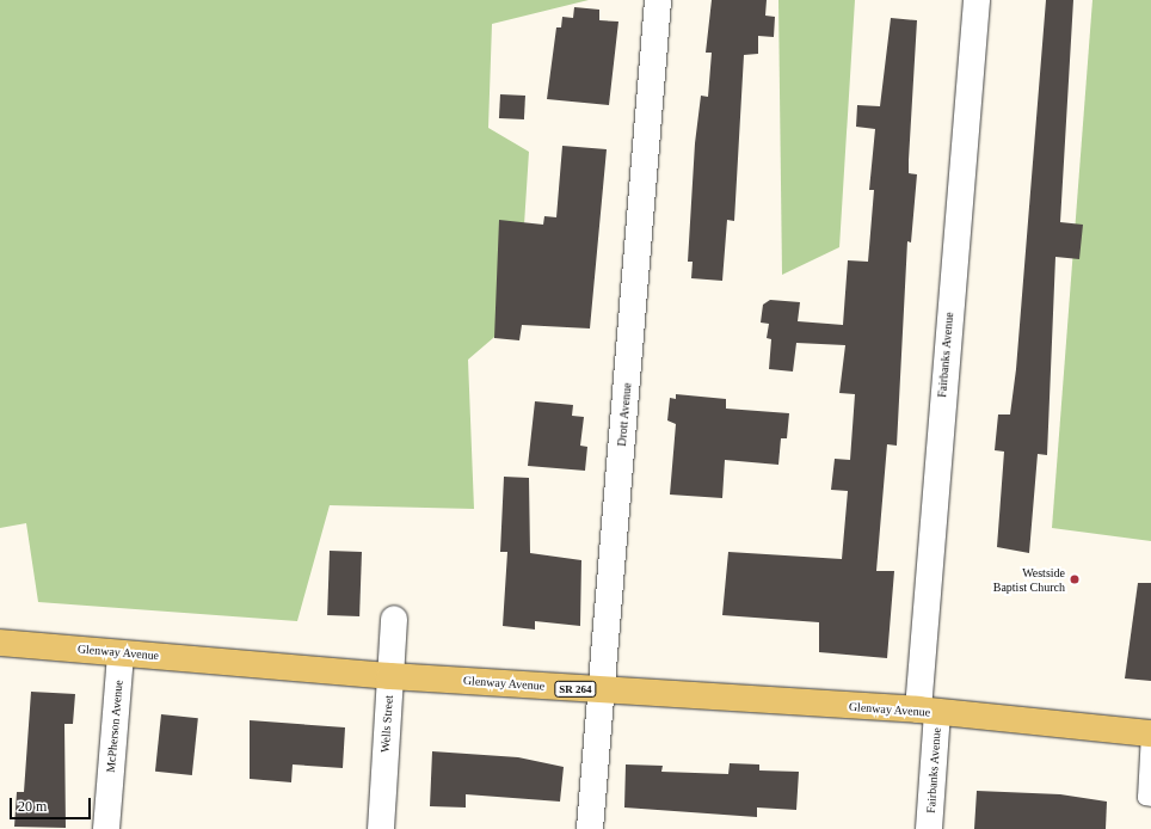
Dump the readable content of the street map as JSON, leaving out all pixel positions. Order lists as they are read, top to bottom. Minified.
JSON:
{"streets":{"main road":["Glenway Avenue","SR 264"],"street":["Fairbanks Avenue","Drott Avenue","Wells Street","McPherson Avenue"]},"crossings":[["Fairbanks Avenue","Glenway Avenue"],["Drott Avenue","Glenway Avenue"],["Glenway Avenue","Wells Street"],["Glenway Avenue","McPherson Avenue"]],"places":["Westside Baptist Church"],"scale_bar":"20 m"}
